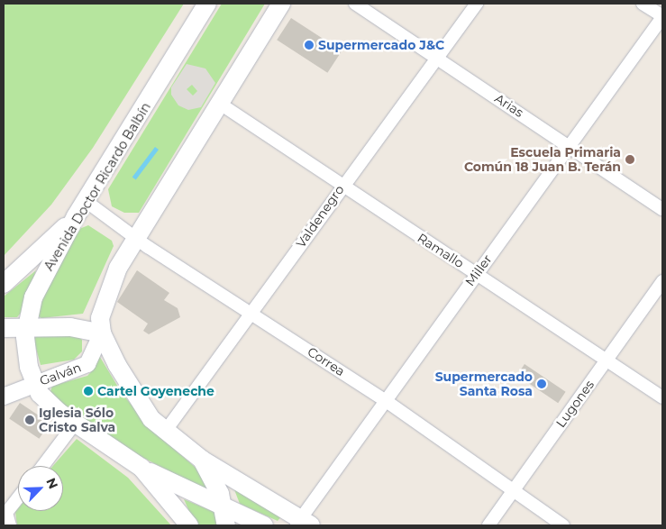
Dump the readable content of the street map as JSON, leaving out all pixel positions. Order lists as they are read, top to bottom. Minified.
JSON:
{"streets":{"main road":["Avenida Doctor Ricardo Balbín"],"street":["Arias","Valdenegro","Ramallo","Miller","Correa","Galván","Lugones"]},"crossings":[["Arias","Valdenegro"],["Arias","Miller"],["Avenida Doctor Ricardo Balbín","Correa"],["Avenida Doctor Ricardo Balbín","Galván"],["Valdenegro","Ramallo"],["Valdenegro","Correa"],["Ramallo","Miller"],["Ramallo","Lugones"],["Miller","Correa"],["Correa","Lugones"]],"places":["Supermercado J&C","Escuela Primaria Común 18 Juan B. Terán","Supermercado Santa Rosa","Cartel Goyeneche","Iglesia Sólo Cristo Salva"],"north":"top right"}
